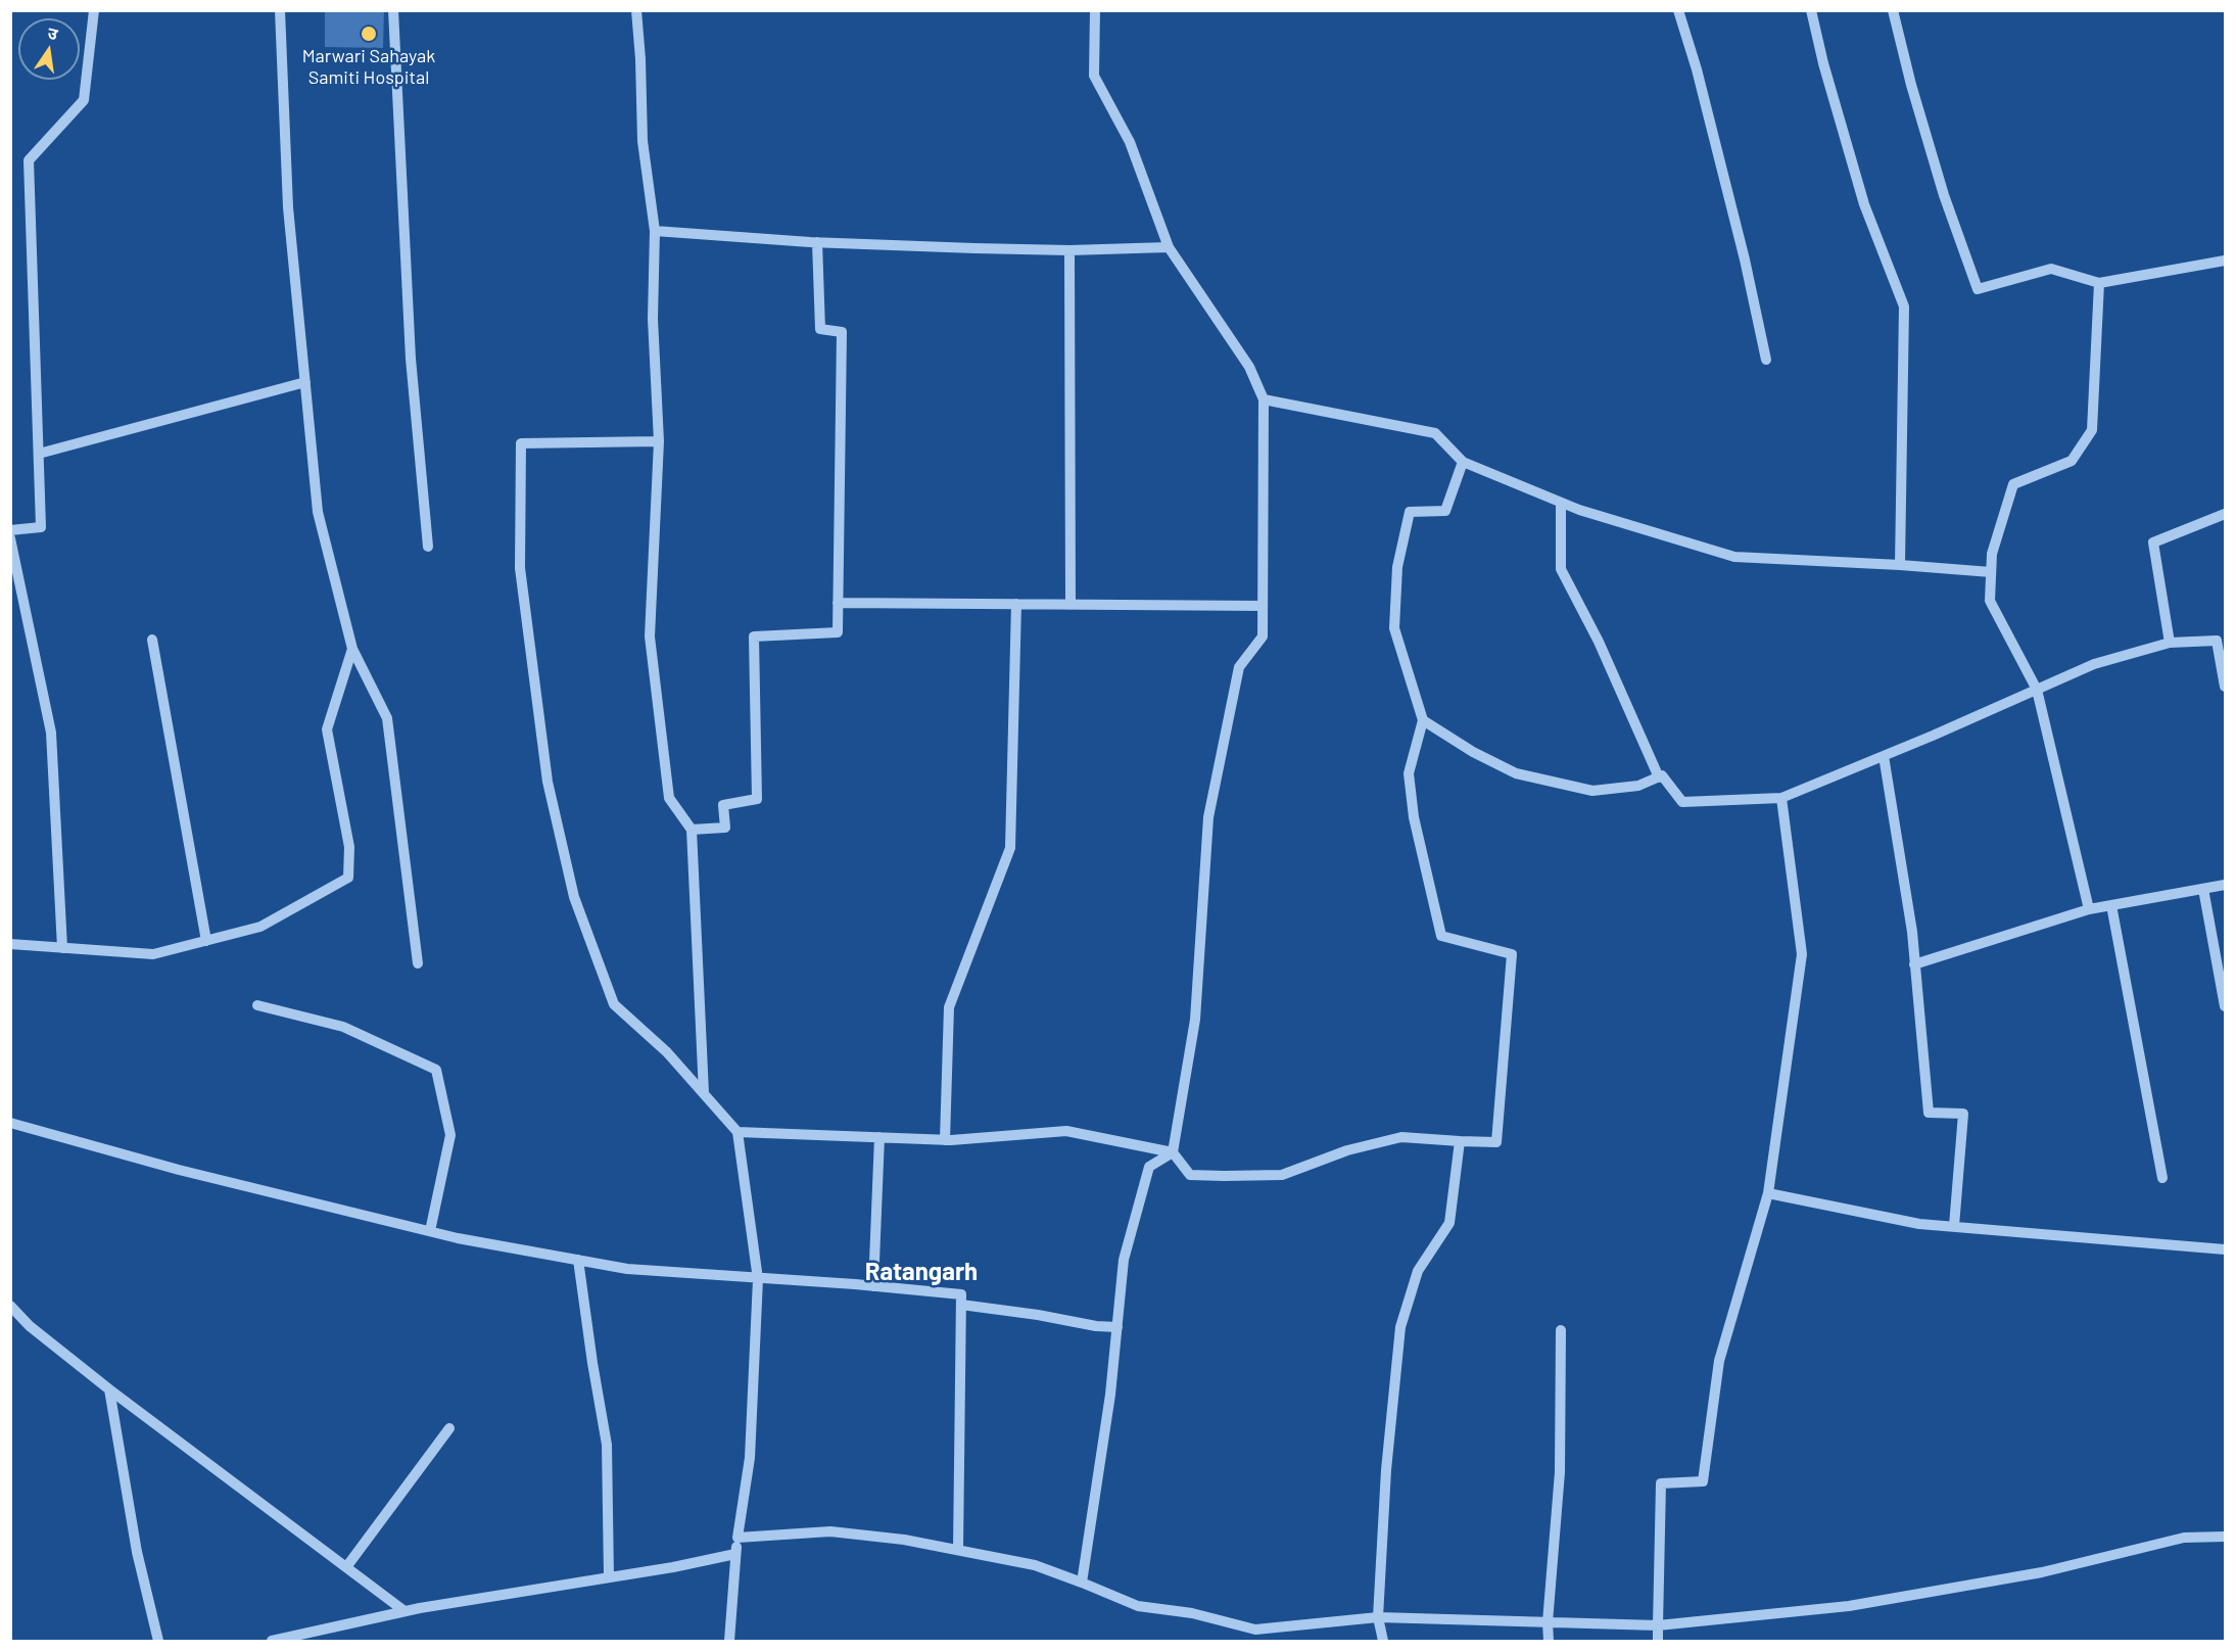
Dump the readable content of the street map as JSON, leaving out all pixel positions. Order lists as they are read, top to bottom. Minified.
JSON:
{"districts":["Ratangarh"],"places":["Marwari Sahayak Samiti Hospital"],"north":"top"}
